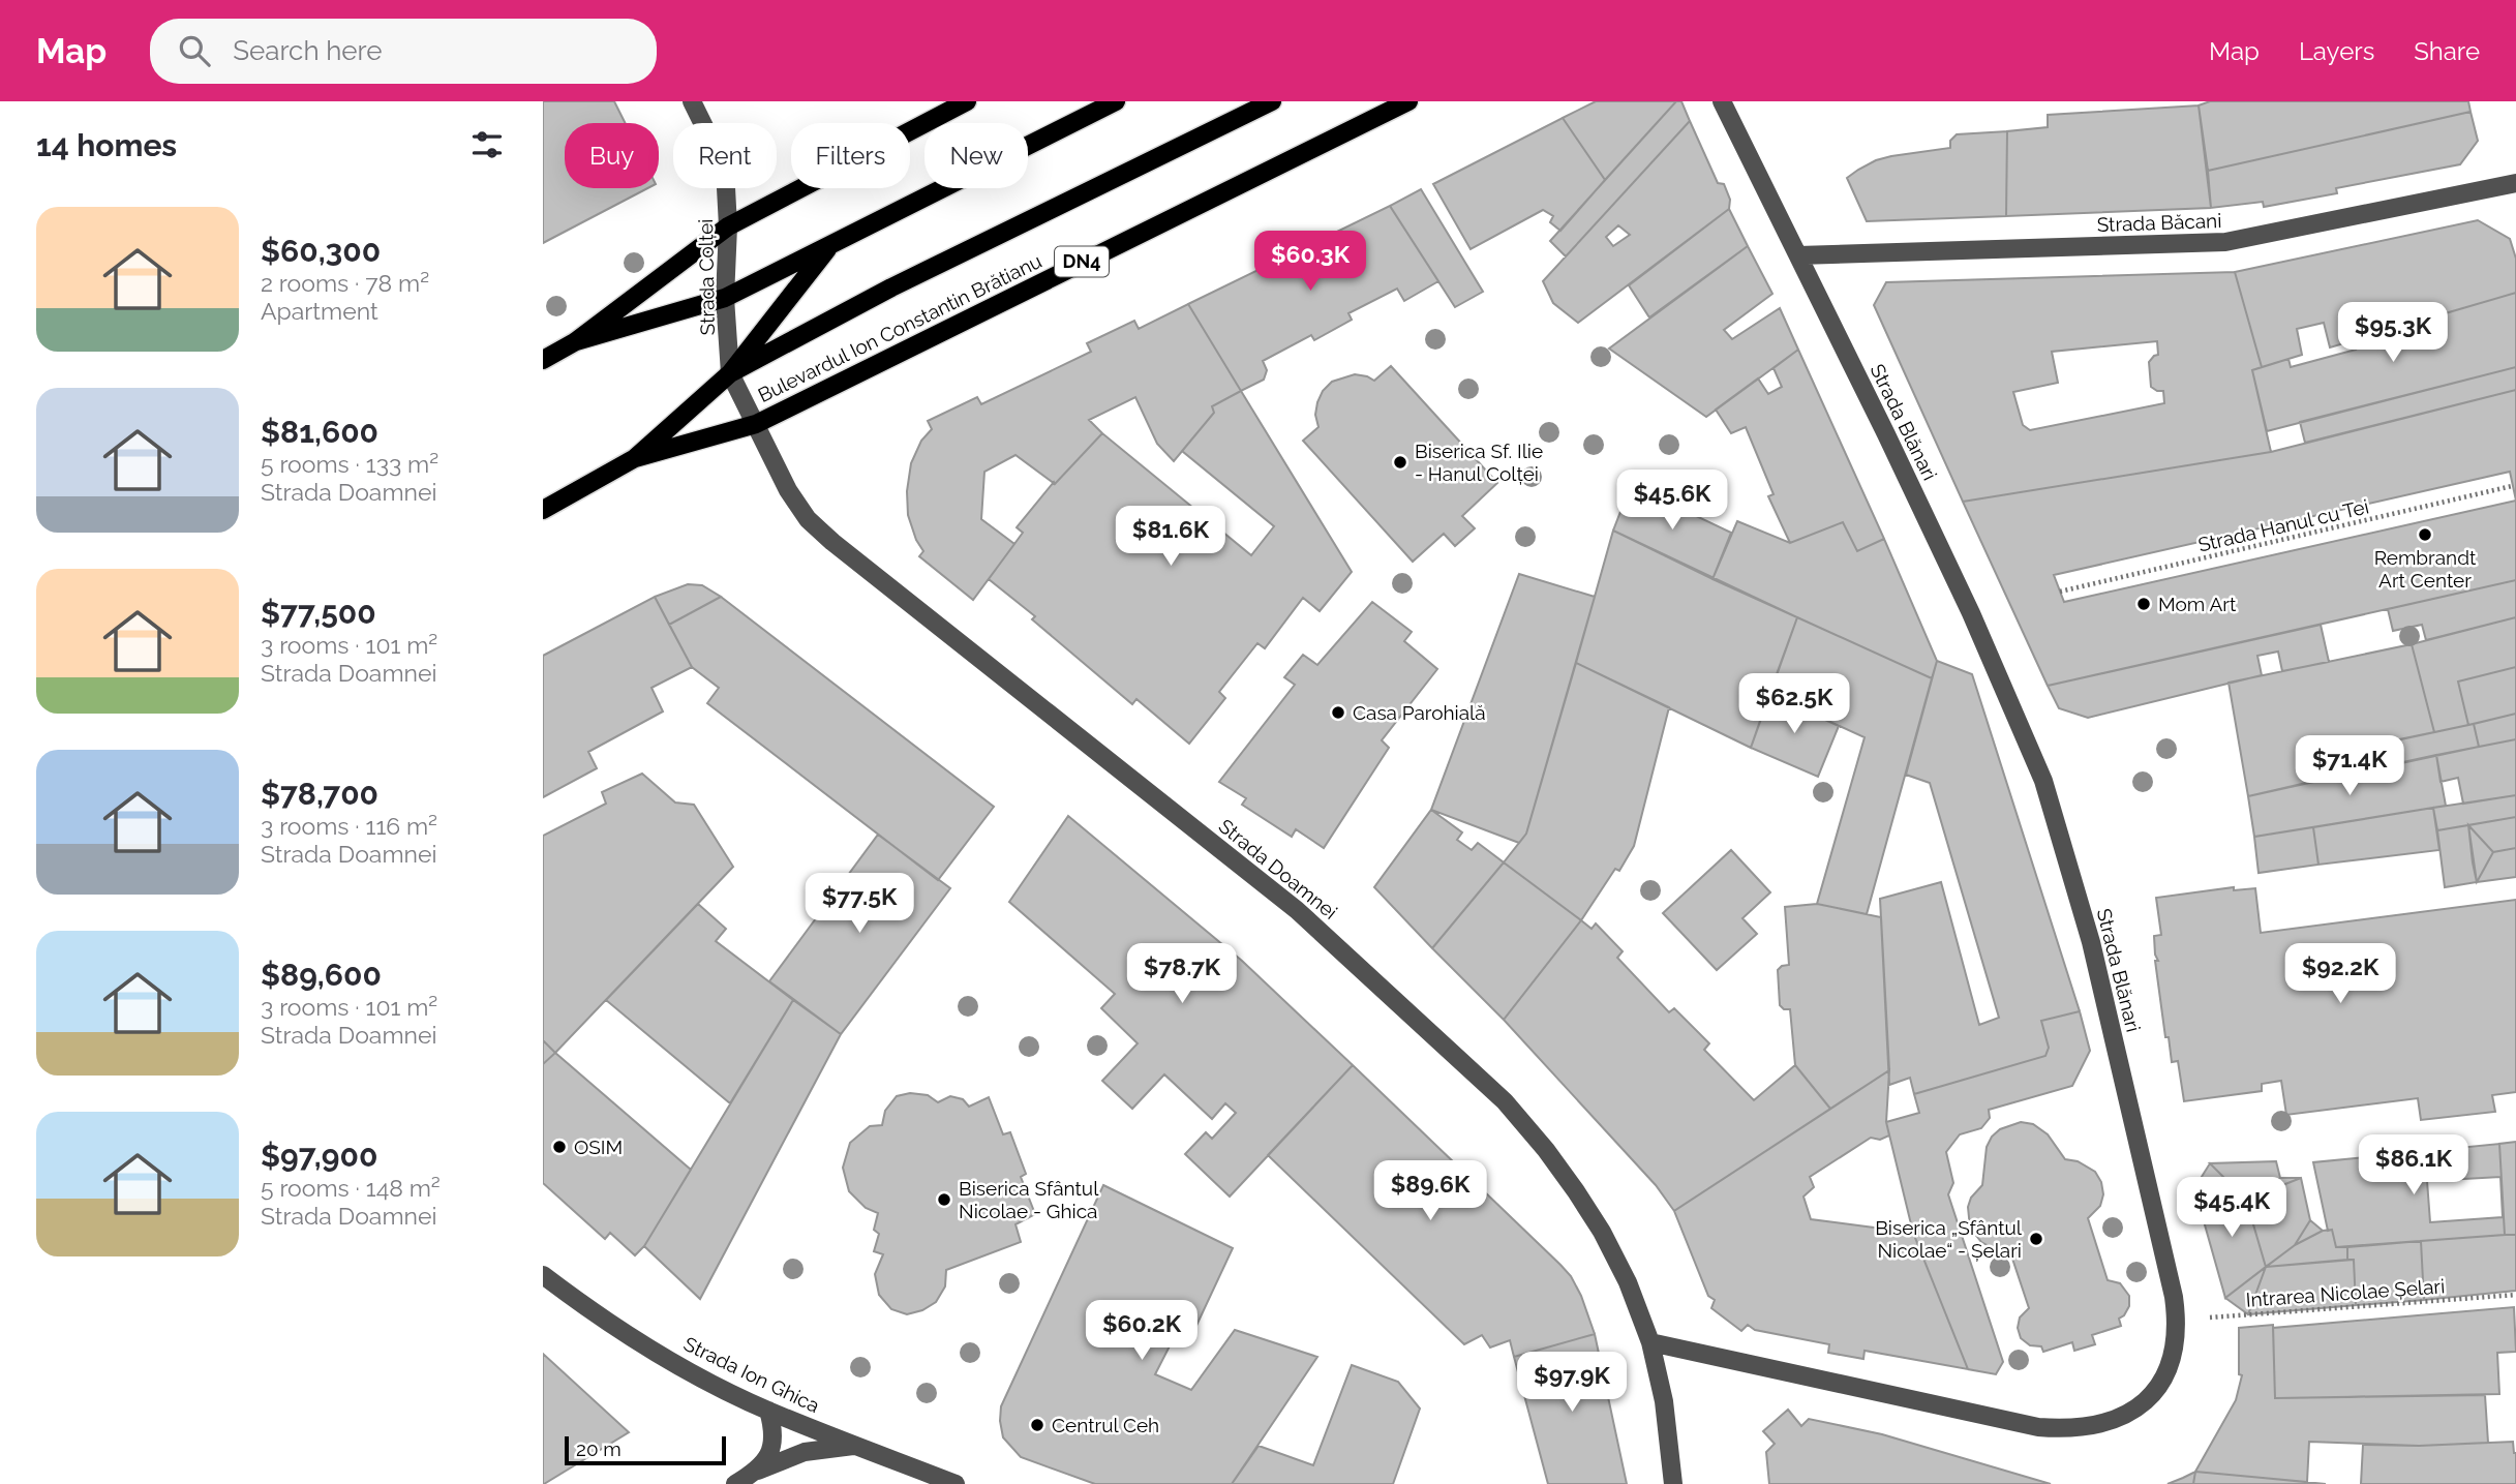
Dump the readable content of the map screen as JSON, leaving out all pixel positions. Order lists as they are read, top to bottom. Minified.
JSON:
{"streets":{"main road":["DN4","Bulevardul Ion Constantin Brătianu"],"street":["Strada Băcani","Strada Colței","Strada Blănari","Strada Doamnei","Strada Ion Ghica"],"path":["Strada Hanul cu Tei","Intrarea Nicolae Șelari"]},"crossings":[["Strada Băcani","Strada Blănari"],["Strada Colței","Bulevardul Ion Constantin Brătianu"],["Strada Colței","Strada Doamnei"],["Bulevardul Ion Constantin Brătianu","Strada Doamnei"],["Strada Blănari","Strada Doamnei"],["Strada Blănari","Intrarea Nicolae Șelari"]],"places":["Biserica Sf. Ilie - Hanul Colței","Rembrandt Art Center","Mom Art","Casa Parohială","OSIM","Biserica Sfântul Nicolae - Ghica","Biserica „Sfântul Nicolae“ - Șelari","Centrul Ceh"],"scale_bar":"20 m","page":{"header":"Map","search":"Search here","nav":["Map","Layers","Share"],"heading":"14 homes","chip":["Buy","Rent","Filters","New"],"list":[{"name":"$60,300","note":"2 rooms · 78 m² · Apartment"},{"name":"$81,600","note":"5 rooms · 133 m² · Strada Doamnei"},{"name":"$77,500","note":"3 rooms · 101 m² · Strada Doamnei"},{"name":"$78,700","note":"3 rooms · 116 m² · Strada Doamnei"},{"name":"$89,600","note":"3 rooms · 101 m² · Strada Doamnei"},{"name":"$97,900","note":"5 rooms · 148 m² · Strada Doamnei"}],"price":["$60.3K","$95.3K","$45.6K","$81.6K","$62.5K","$71.4K","$77.5K","$78.7K","$92.2K","$86.1K","$89.6K","$45.4K","$60.2K","$97.9K"],"scale":"20 m"}}
